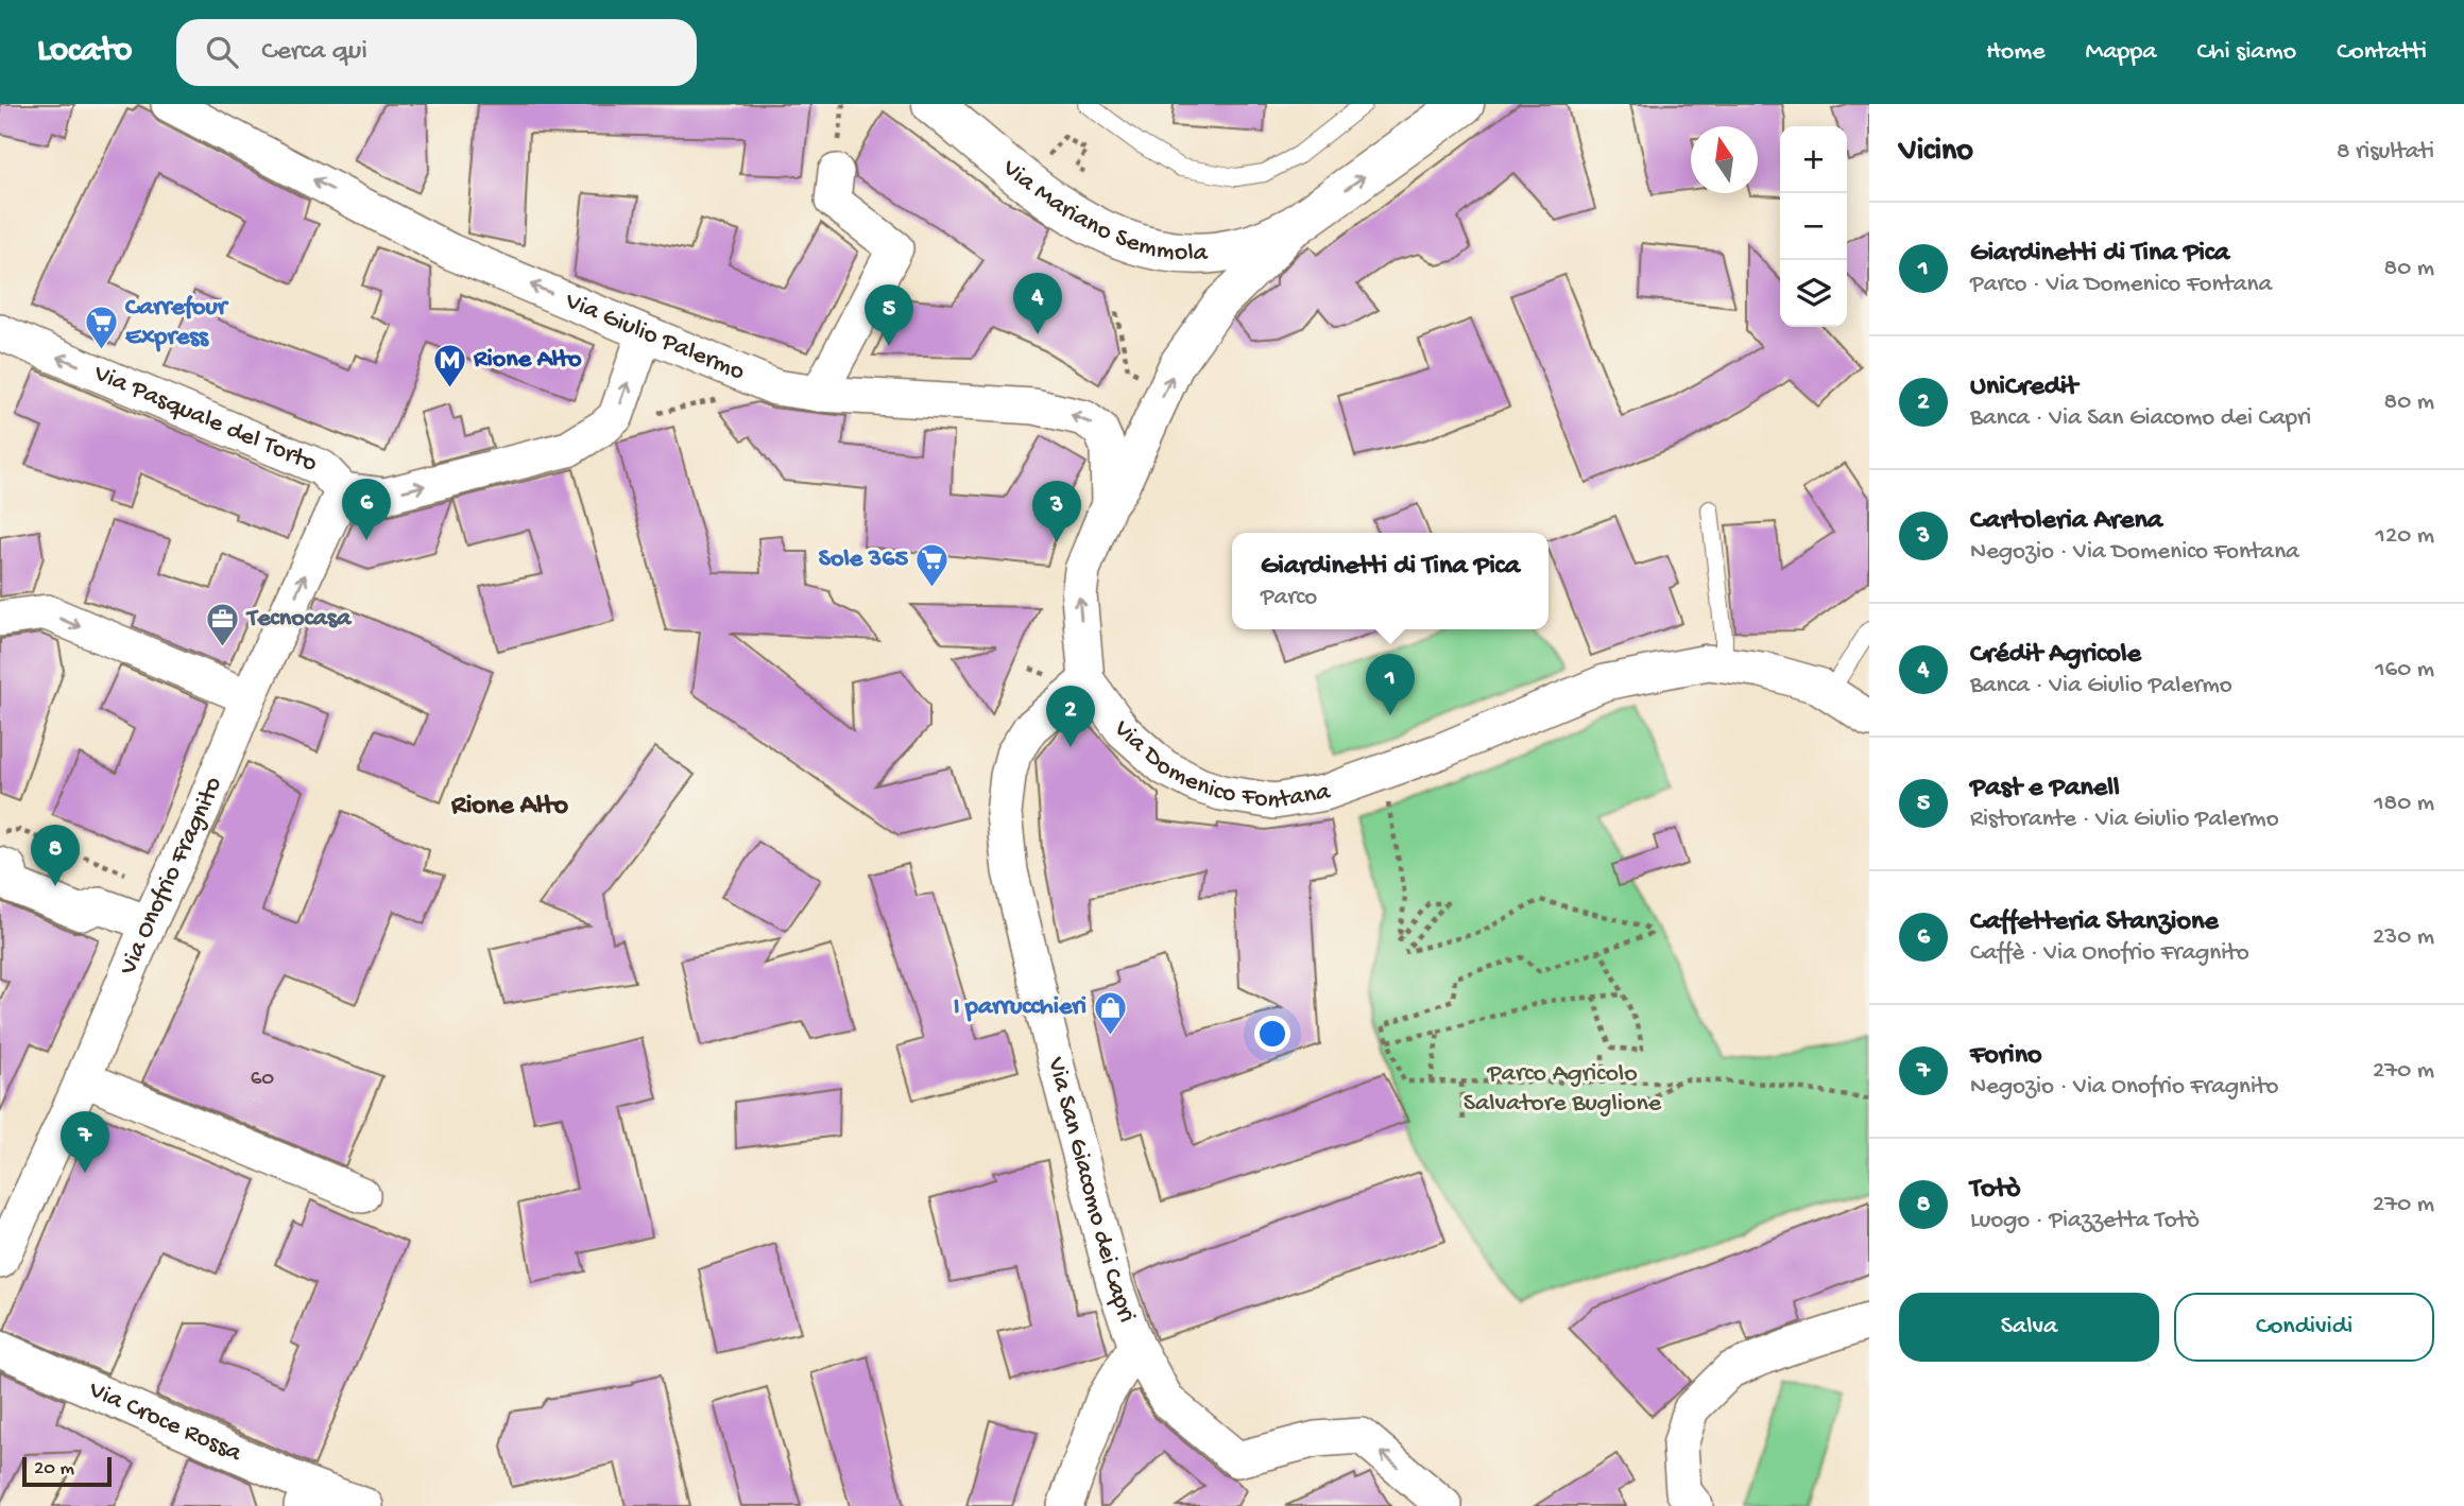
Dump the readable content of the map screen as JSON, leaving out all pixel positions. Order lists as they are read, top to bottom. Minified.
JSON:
{"streets":{"main road":["Via Mariano Semmola"],"street":["Via Giulio Palermo","Via Pasquale del Torto","Via Domenico Fontana","Via Onofrio Fragnito","Via San Giacomo dei Capri","Via Croce Rossa"]},"crossings":[["Via Mariano Semmola","Via Domenico Fontana"],["Via Giulio Palermo","Via Pasquale del Torto"],["Via Giulio Palermo","Via Domenico Fontana"],["Via Pasquale del Torto","Via Onofrio Fragnito"],["Via Domenico Fontana","Via San Giacomo dei Capri"]],"one_way":["Via Giulio Palermo","Via Domenico Fontana"],"districts":["Rione Alto"],"parks":["Parco Agricolo Salvatore Buglione"],"places":{"supermarket":["Carrefour Express","Sole 365"],"metro station":["Rione Alto"],"office":["Tecnocasa"],"shop":["I parrucchieri"]},"house_numbers":["60"],"scale_bar":"20 m","north":"top","page":{"header":"Locato","search":"Cerca qui","nav":["Home","Mappa","Chi siamo","Contatti"],"heading":["Vicino","8 risultati"],"map_buttons":["+","−"],"list":[{"mark":"1","name":"Giardinetti di Tina Pica","note":"Parco · Via Domenico Fontana","value":"80 m"},{"mark":"2","name":"UniCredit","note":"Banca · Via San Giacomo dei Capri","value":"80 m"},{"mark":"3","name":"Cartoleria Arena","note":"Negozio · Via Domenico Fontana","value":"120 m"},{"mark":"4","name":"Crédit Agricole","note":"Banca · Via Giulio Palermo","value":"160 m"},{"mark":"5","name":"Past e Panell","note":"Ristorante · Via Giulio Palermo","value":"180 m"},{"mark":"6","name":"Caffetteria Stanzione","note":"Caffè · Via Onofrio Fragnito","value":"230 m"},{"mark":"7","name":"Forino","note":"Negozio · Via Onofrio Fragnito","value":"270 m"},{"mark":"8","name":"Totò","note":"Luogo · Piazzetta Totò","value":"270 m"}],"pins":["4","5","6","3","1","2","8","7"],"popup":["Giardinetti di Tina Pica","Parco"],"buttons":["Salva","Condividi"],"scale":"20 m"}}
